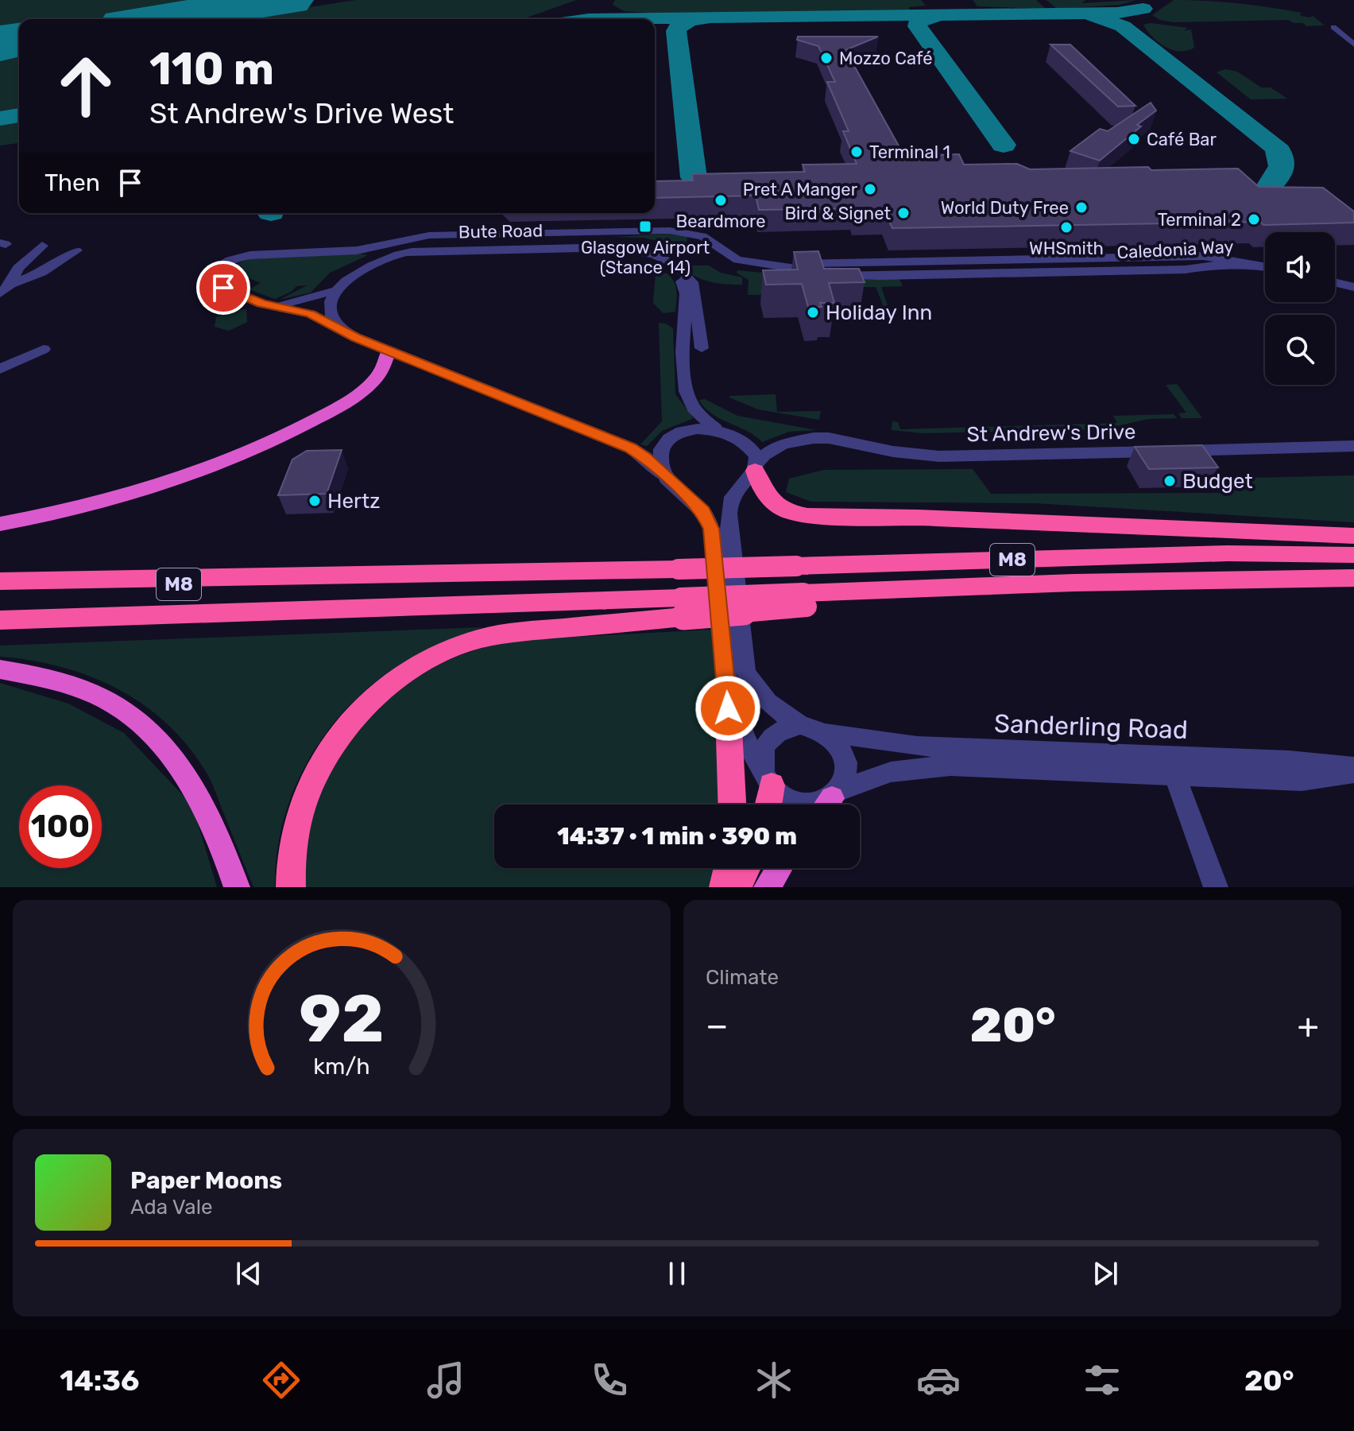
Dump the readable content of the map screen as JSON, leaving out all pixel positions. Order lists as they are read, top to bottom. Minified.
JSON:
{"streets":{"highway":["M8"],"street":["Bute Road","Caledonia Way","St Andrew's Drive","Sanderling Road"]},"crossings":[["St Andrew's Drive","Sanderling Road"]],"places":{"other":["Mozzo Café","Café Bar","Terminal 1","Pret A Manger","Beardmore","World Duty Free","Bird & Signet","Terminal 2","WHSmith","Holiday Inn","Budget","Hertz"],"transit":["Glasgow Airport (Stance 14)"]},"page":{"turn":["110 m","St Andrew's Drive West"],"then":"Then","limit":"100","trip":"14:37 · 1 min · 390 m","tile":"Climate","heat":["−","20°","+"],"song":["Paper Moons","Ada Vale"],"tabs":["14:36","20°"],"gauge":["92","km/h"]}}
